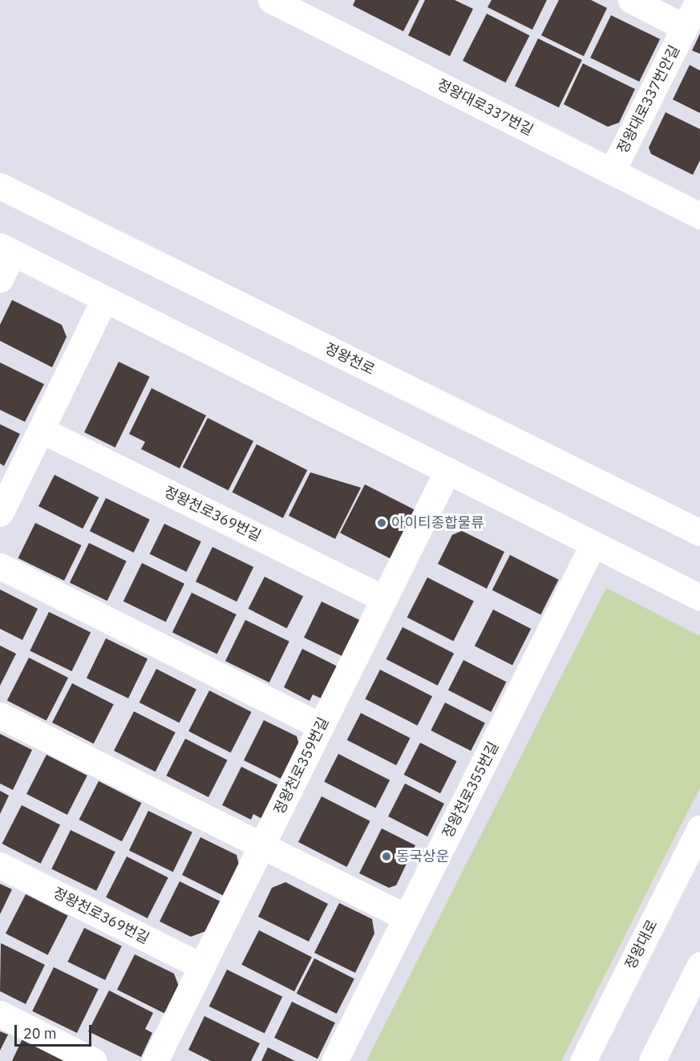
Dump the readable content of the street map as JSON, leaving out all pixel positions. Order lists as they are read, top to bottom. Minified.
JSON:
{"streets":{"street":["정왕대로337번안길","정왕대로337번길","정왕천로","정왕천로369번길","정왕천로359번길","정왕천로355번길","정왕대로"]},"crossings":[["정왕대로337번안길","정왕대로337번길"],["정왕천로369번길","정왕천로359번길"]],"places":["아이티종합물류","동국상운"],"scale_bar":"20 m"}
